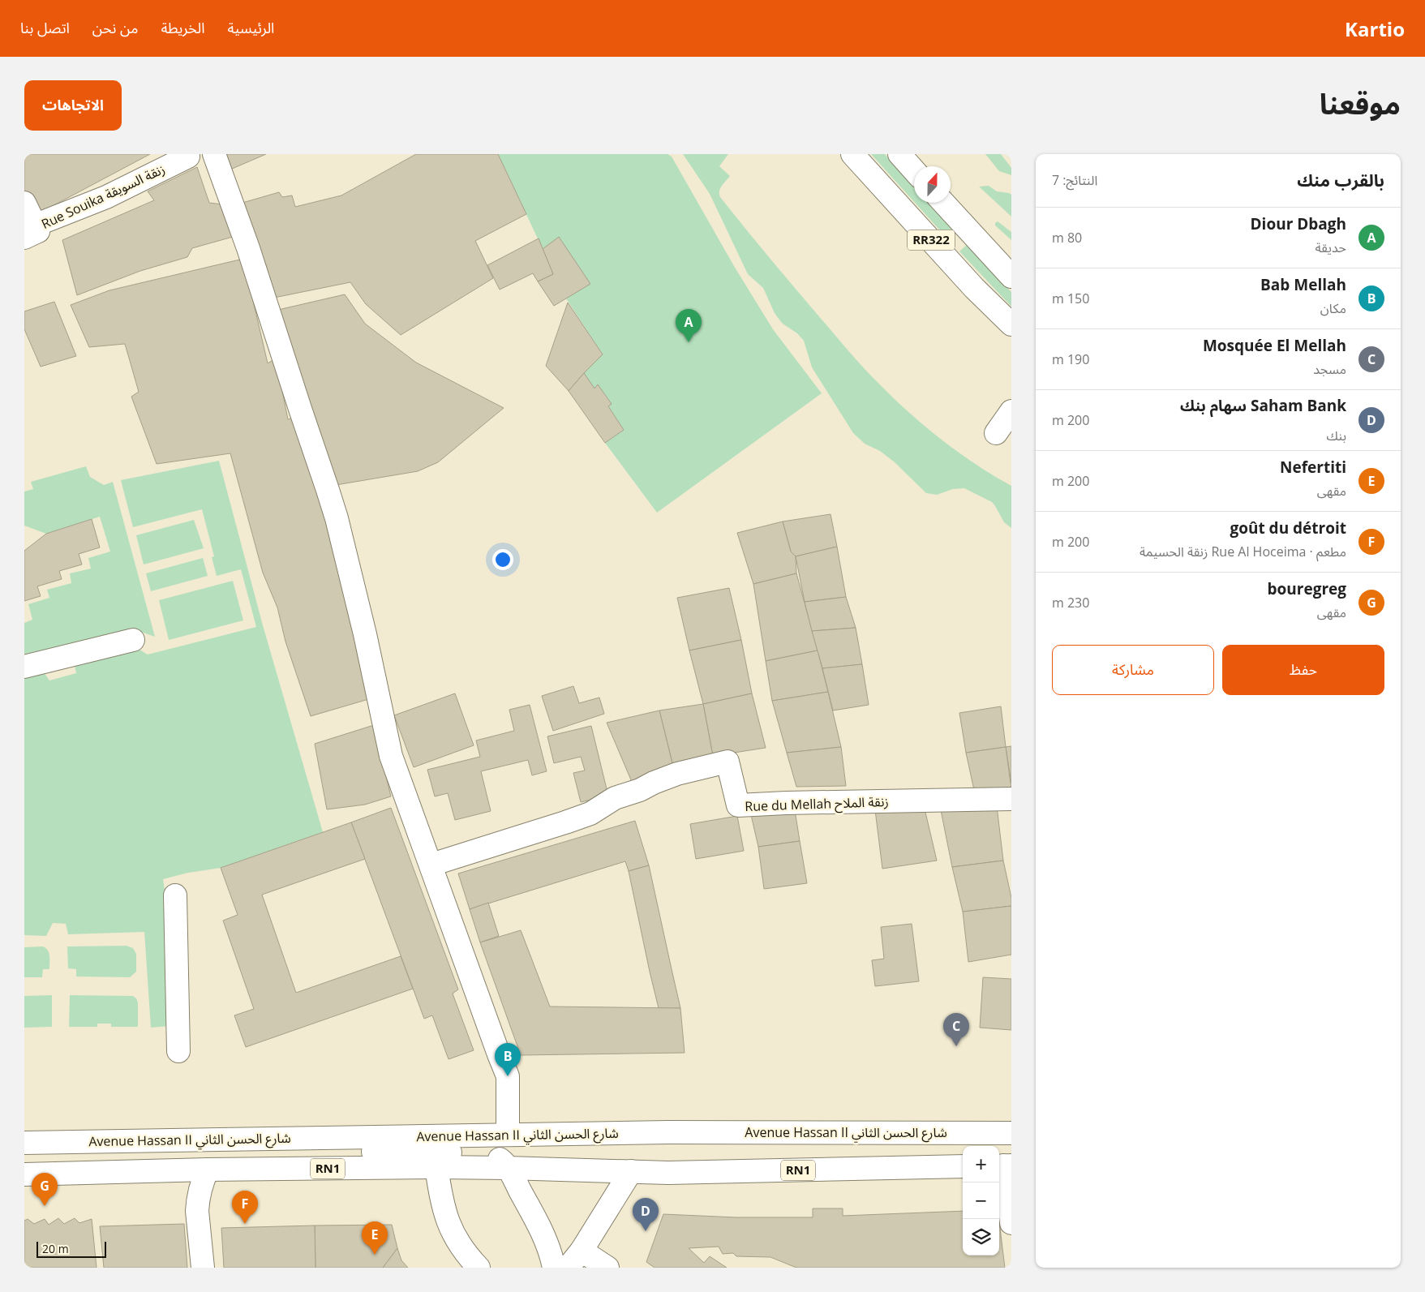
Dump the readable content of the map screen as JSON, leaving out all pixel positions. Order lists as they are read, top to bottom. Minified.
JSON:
{"streets":{"main road":["Rue Souika زنقة السويقة","RR322","Rue du Mellah زنقة الملاح","Avenue Hassan II شارع الحسن الثاني","RN1"]},"scale_bar":"20 m","north":"top","page":{"header":"Kartio","nav":["الرئيسية","الخريطة","من نحن","اتصل بنا"],"title":"موقعنا","buttons":["الاتجاهات",["حفظ","مشاركة"]],"heading":["بالقرب منك","النتائج: 7"],"list":[{"mark":"A","name":"Diour Dbagh","note":"حديقة","value":"80 m"},{"mark":"B","name":"Bab Mellah","note":"مكان","value":"150 m"},{"mark":"C","name":"Mosquée El Mellah","note":"مسجد","value":"190 m"},{"mark":"D","name":"Saham Bank سهام بنك","note":"بنك","value":"200 m"},{"mark":"E","name":"Nefertiti","note":"مقهى","value":"200 m"},{"mark":"F","name":"goût du détroit","note":"مطعم · Rue Al Hoceima زنقة الحسيمة","value":"200 m"},{"mark":"G","name":"bouregreg","note":"مقهى","value":"230 m"}],"pins":["A","C","B","G","F","D","E"],"map_buttons":["+","−"],"scale":"20 m"}}
